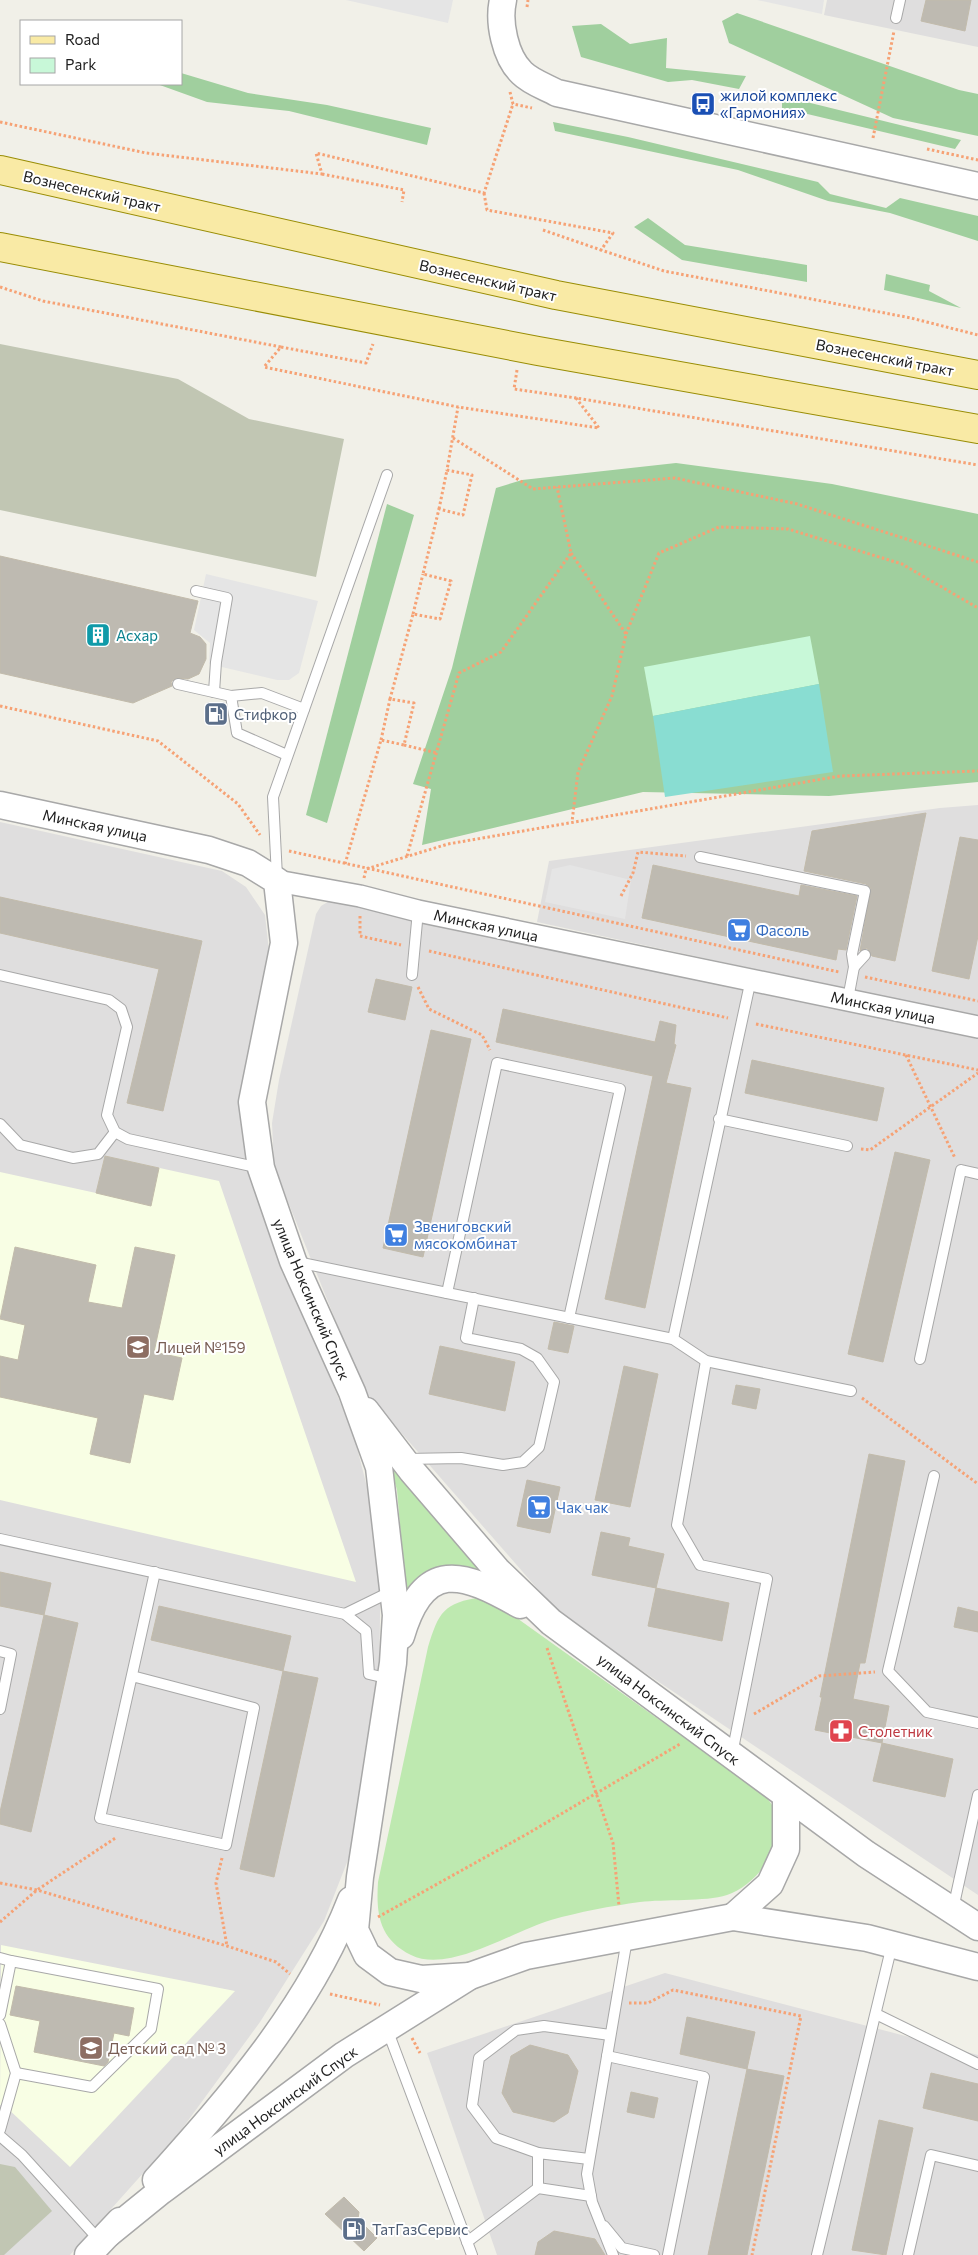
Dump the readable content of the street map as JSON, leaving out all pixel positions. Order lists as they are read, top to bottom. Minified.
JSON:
{"streets":{"main road":["Вознесенский тракт"],"street":["Минская улица","улица Ноксинский Спуск"]},"crossings":[["Минская улица","улица Ноксинский Спуск"]],"places":{"bus stop":["жилой комплекс «Гармония»"],"building":["Асхар"],"fuel station":["Стифкор","ТатГазСервис"],"supermarket":["Фасоль","Звениговский мясокомбинат","Чак чак"],"school or university":["Лицей №159","Детский сад № 3"],"pharmacy":["Столетник"]},"legend":["Road","Park"]}
